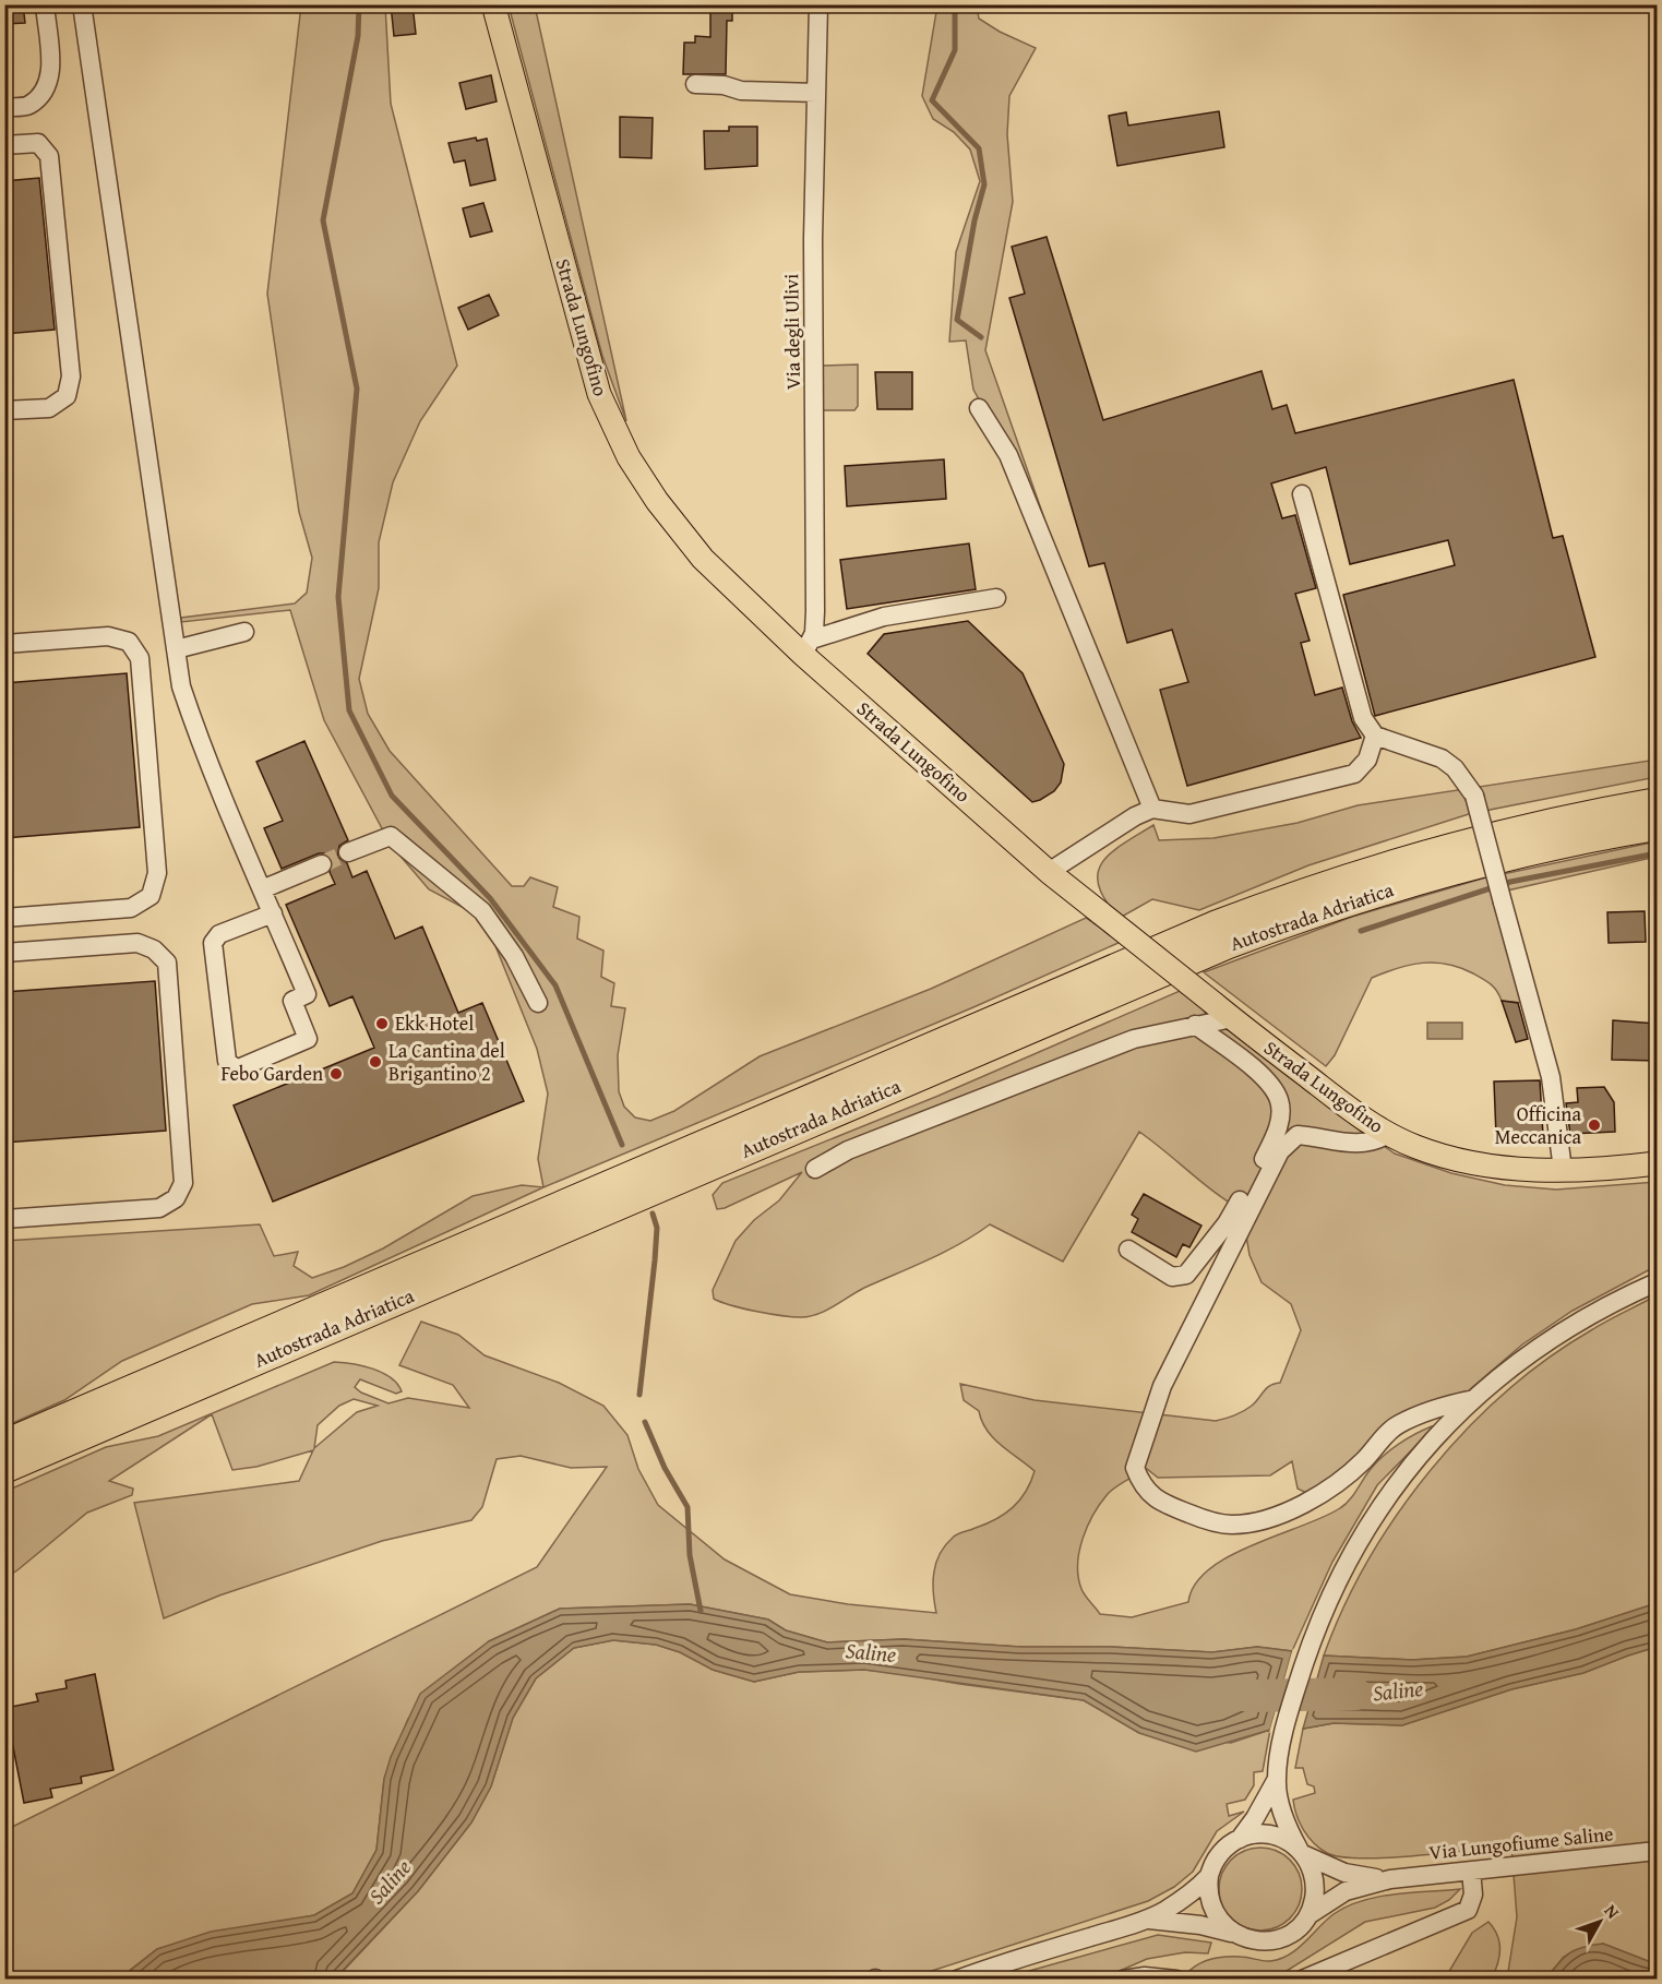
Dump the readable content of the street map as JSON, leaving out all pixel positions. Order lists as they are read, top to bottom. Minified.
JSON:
{"streets":{"highway":["Autostrada Adriatica"],"main road":["Strada Lungofino"],"street":["Via degli Ulivi","Via Lungofiume Saline"]},"crossings":[["Strada Lungofino","Via degli Ulivi"]],"water":["Saline"],"places":["Ekk Hotel","La Cantina del Brigantino 2","Febo Garden","Officina Meccanica"],"north":"top right"}
